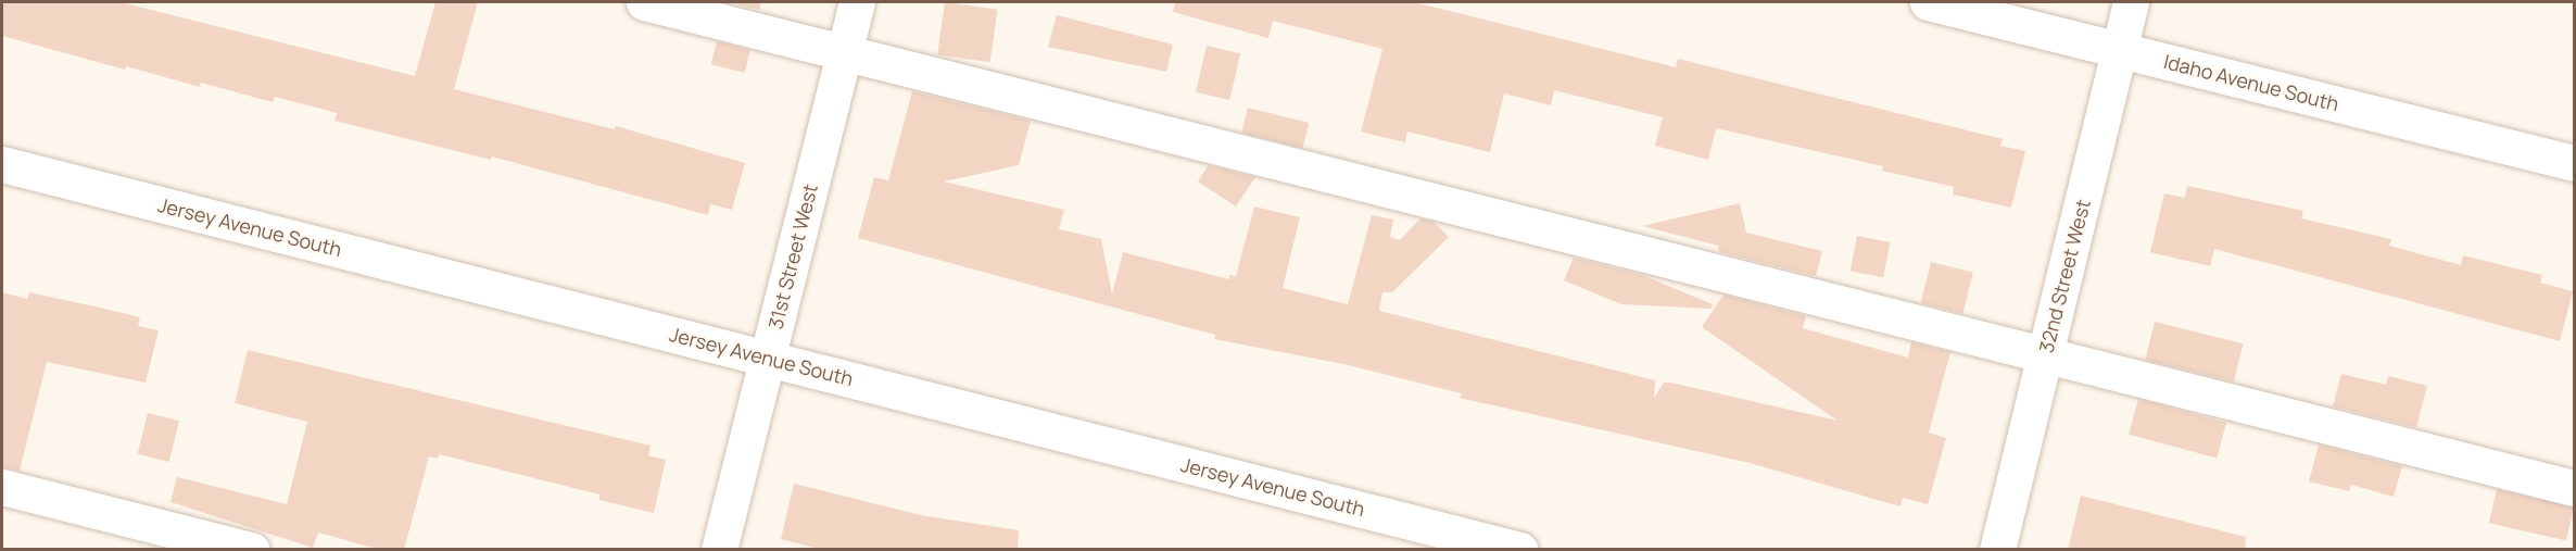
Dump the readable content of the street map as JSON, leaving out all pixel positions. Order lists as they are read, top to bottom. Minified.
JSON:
{"streets":{"street":["Idaho Avenue South","Jersey Avenue South","31st Street West","32nd Street West"]},"crossings":[["Idaho Avenue South","32nd Street West"],["Jersey Avenue South","31st Street West"]]}
